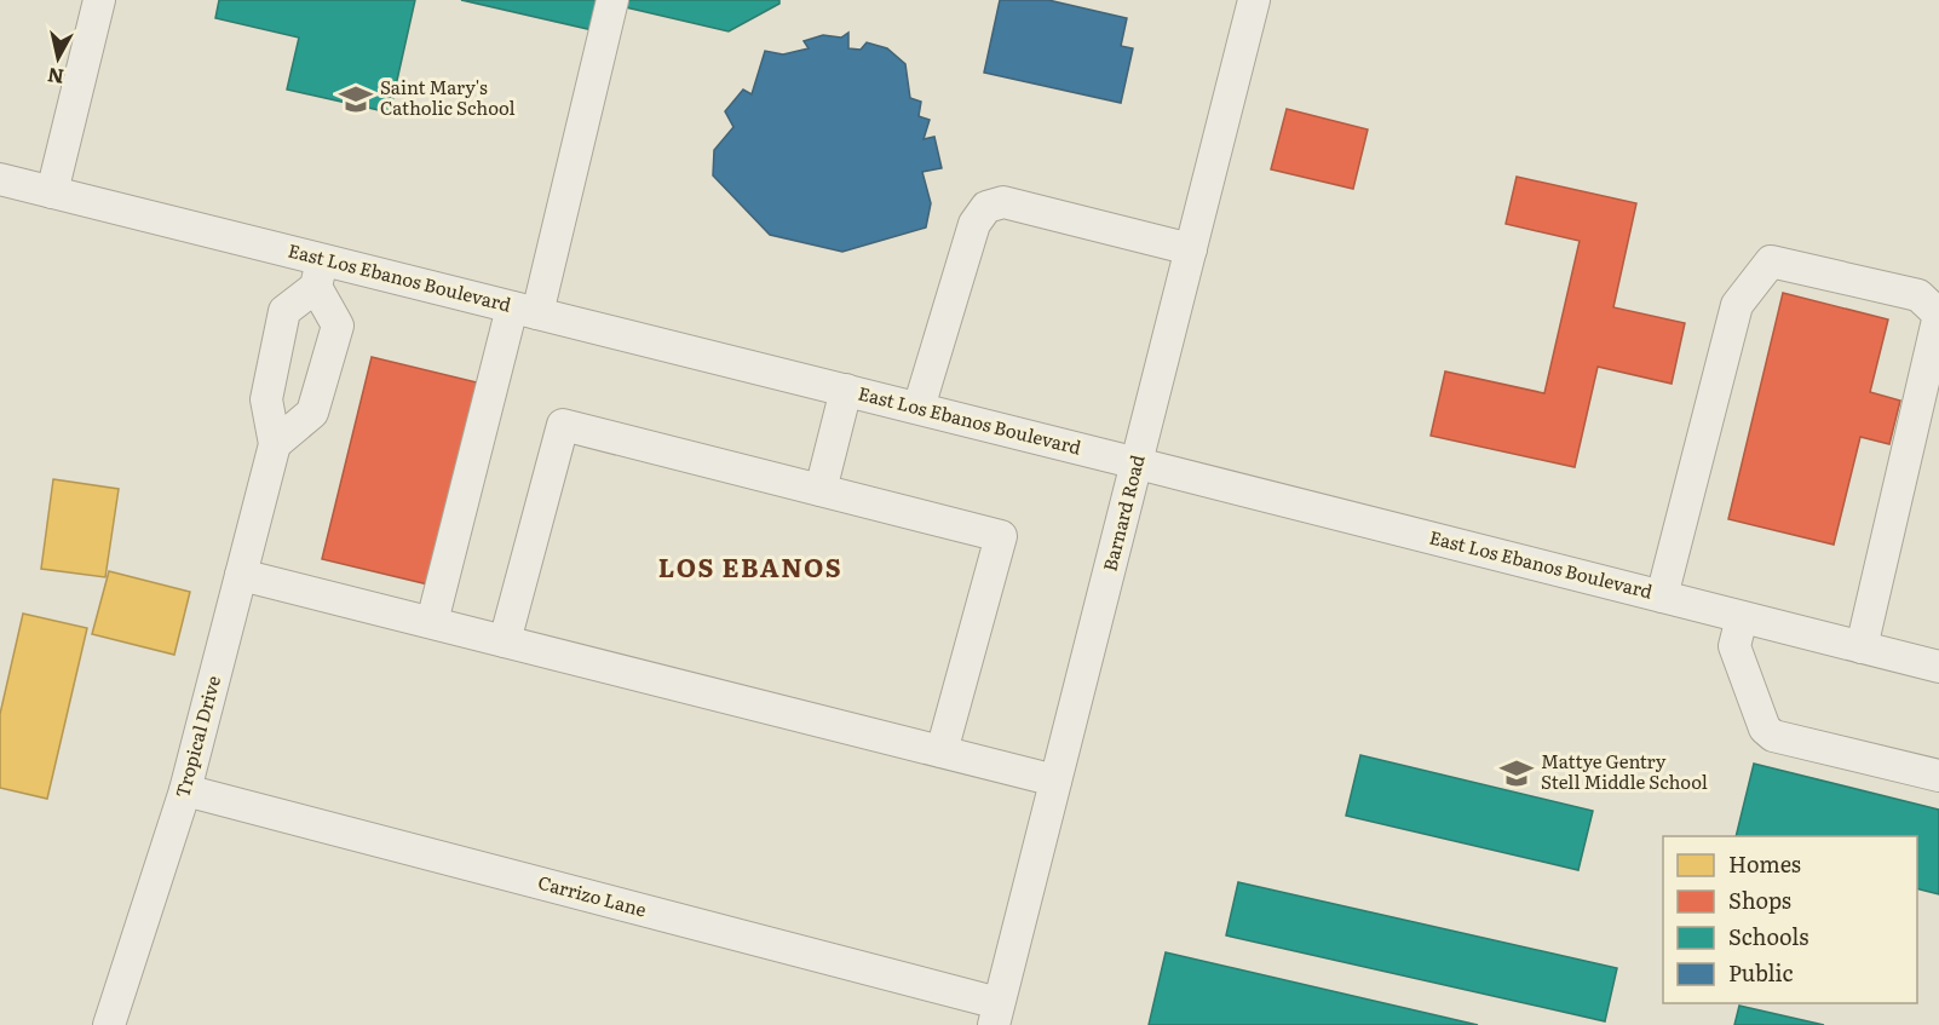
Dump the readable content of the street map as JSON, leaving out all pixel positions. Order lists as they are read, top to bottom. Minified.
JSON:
{"streets":{"street":["East Los Ebanos Boulevard","Barnard Road","Tropical Drive","Carrizo Lane"]},"crossings":[["East Los Ebanos Boulevard","Barnard Road"],["East Los Ebanos Boulevard","Tropical Drive"],["Barnard Road","Carrizo Lane"],["Tropical Drive","Carrizo Lane"]],"districts":["LOS EBANOS"],"places":{"school or university":["Saint Mary's Catholic School","Mattye Gentry Stell Middle School"]},"legend":["Homes","Shops","Schools","Public"],"north":"bottom"}
